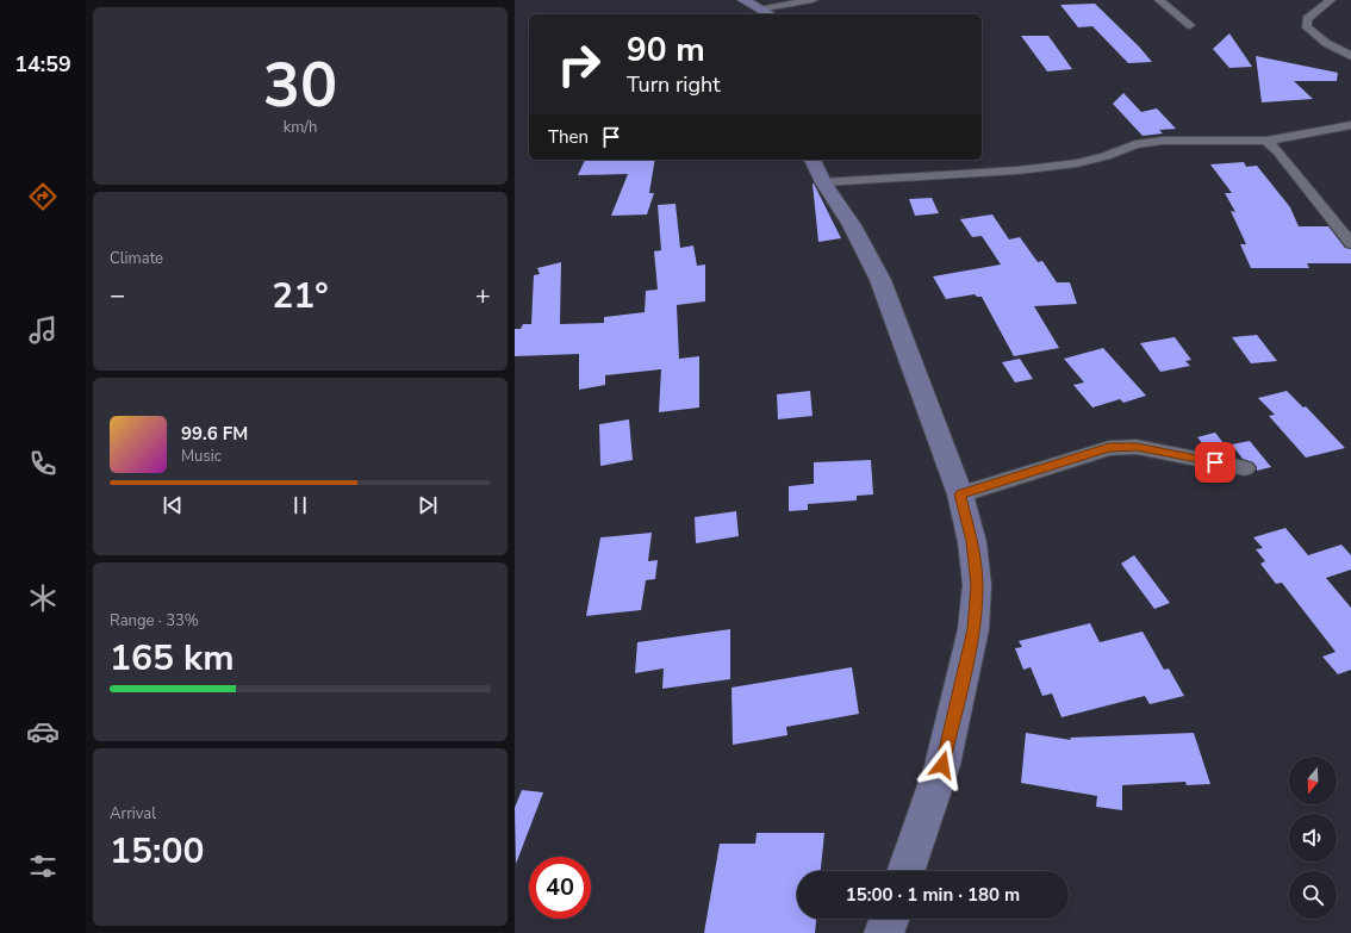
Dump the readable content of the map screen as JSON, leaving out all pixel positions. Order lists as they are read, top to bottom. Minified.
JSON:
{"north":"bottom","page":{"tabs":"14:59","tile":[["30","km/h"],"Climate",["Range · 33%","165 km"],["Arrival","15:00"]],"turn":["90 m","Turn right"],"then":"Then","heat":["−","21°","+"],"song":["99.6 FM","Music"],"limit":"40","trip":"15:00 · 1 min · 180 m"}}
